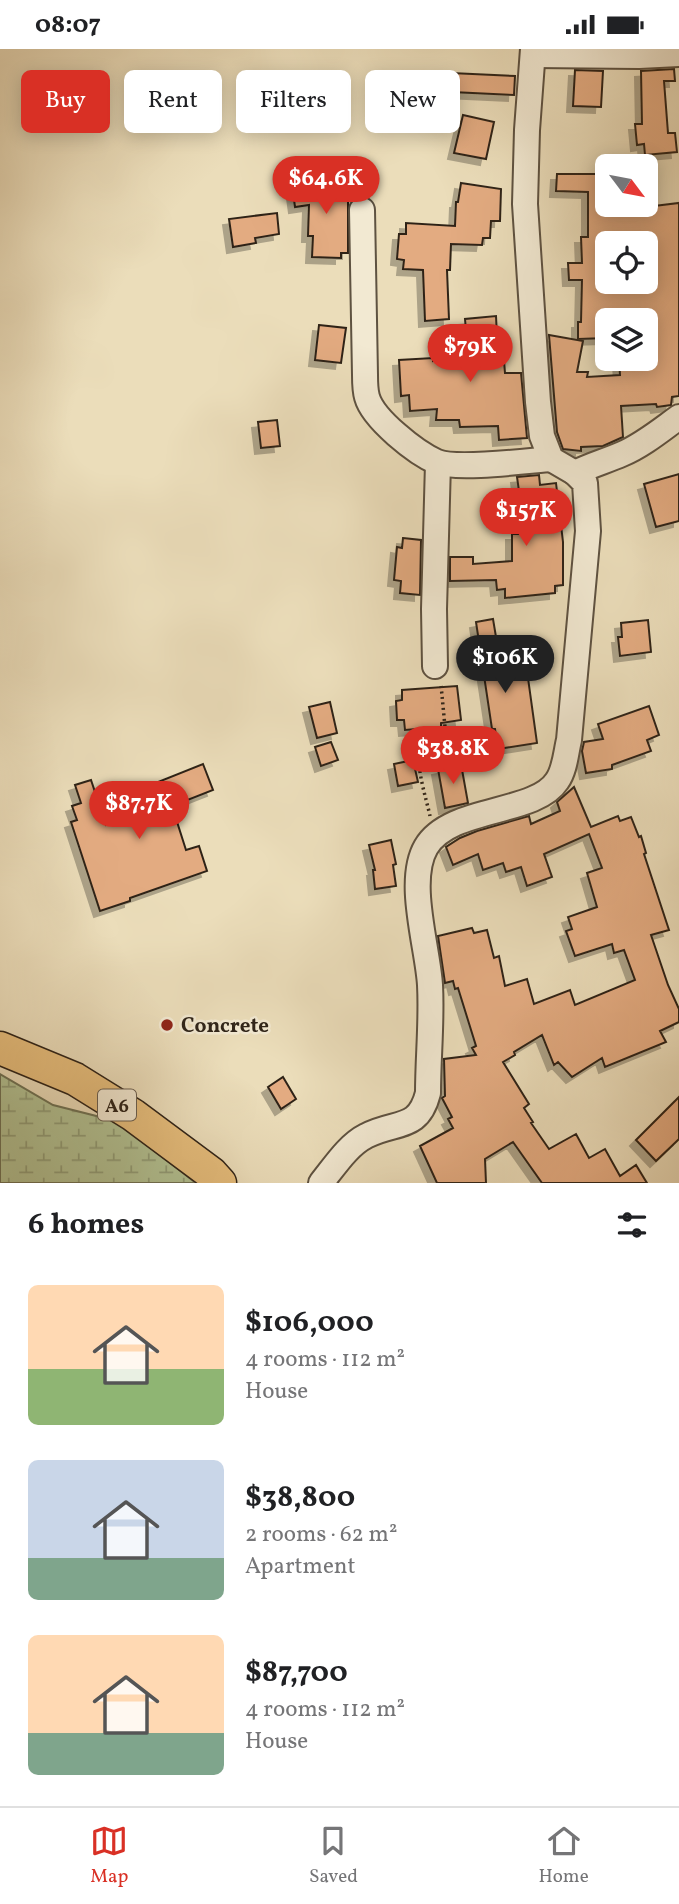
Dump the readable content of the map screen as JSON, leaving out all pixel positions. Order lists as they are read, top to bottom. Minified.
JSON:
{"streets":{"main road":["A6"]},"places":["Concrete"],"north":"bottom right","page":{"status":"08:07","chip":["Buy","Rent","Filters","New"],"price":["$64.6K","$79K","$157K","$106K","$38.8K","$87.7K"],"heading":"6 homes","list":[{"name":"$106,000","note":"4 rooms · 112 m² · House"},{"name":"$38,800","note":"2 rooms · 62 m² · Apartment"},{"name":"$87,700","note":"4 rooms · 112 m² · House"}],"tabs":["Map","Saved","Home"]}}
